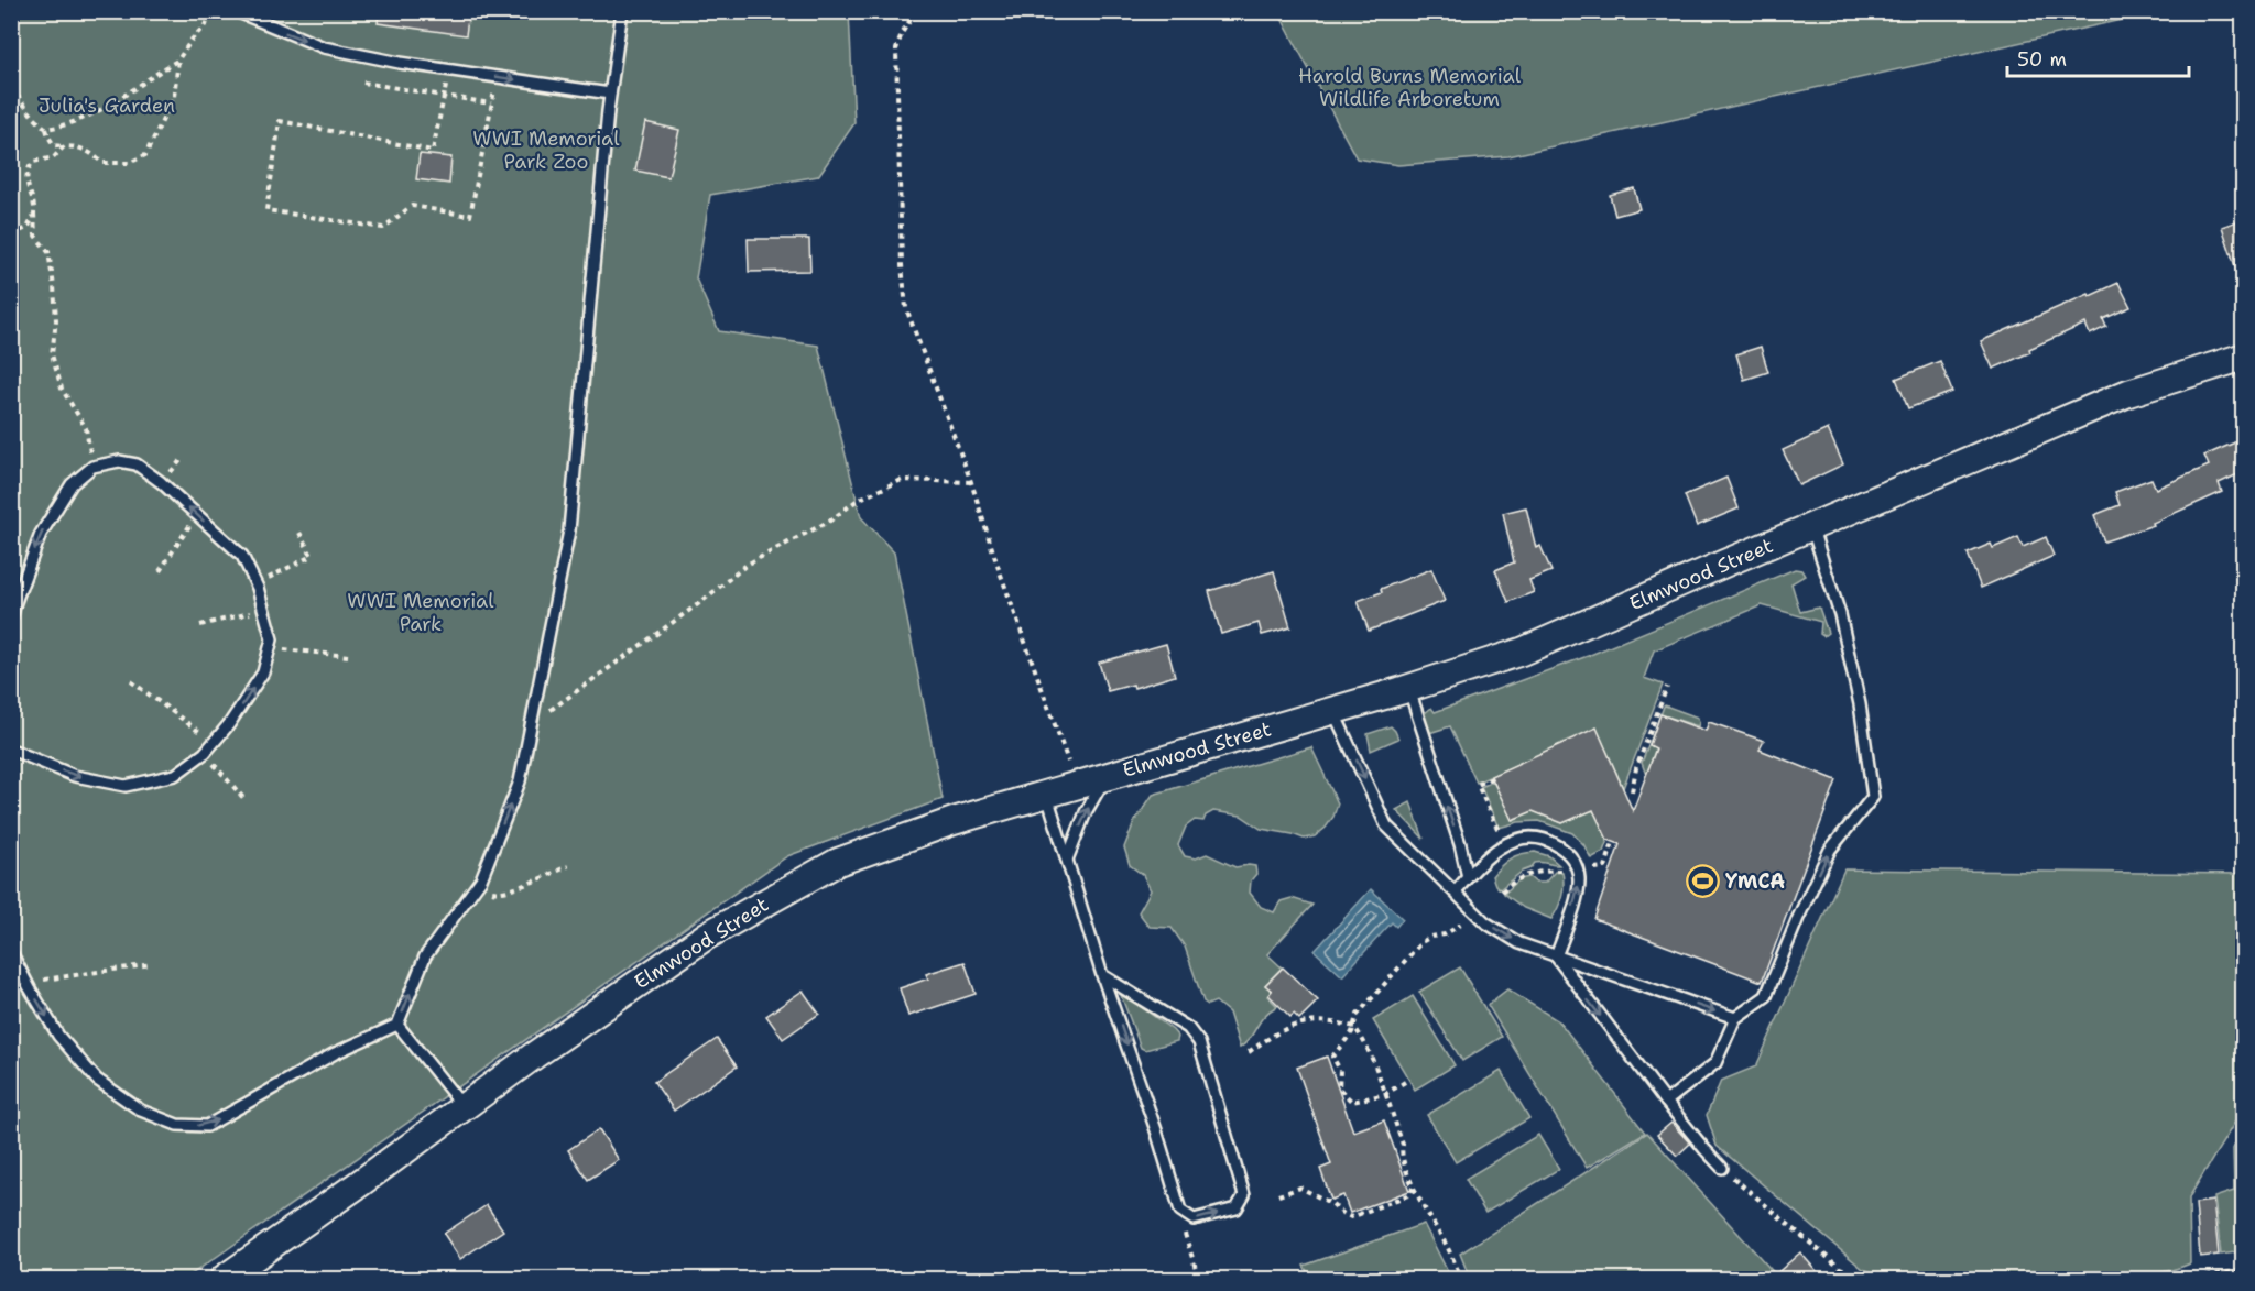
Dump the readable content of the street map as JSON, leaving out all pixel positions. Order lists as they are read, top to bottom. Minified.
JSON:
{"streets":{"main road":["Elmwood Street"]},"parks":["Harold Burns Memorial Wildlife Arboretum","Julia's Garden","WWI Memorial Park Zoo","WWI Memorial Park"],"places":{"sports":["YMCA"]},"scale_bar":"50 m"}
